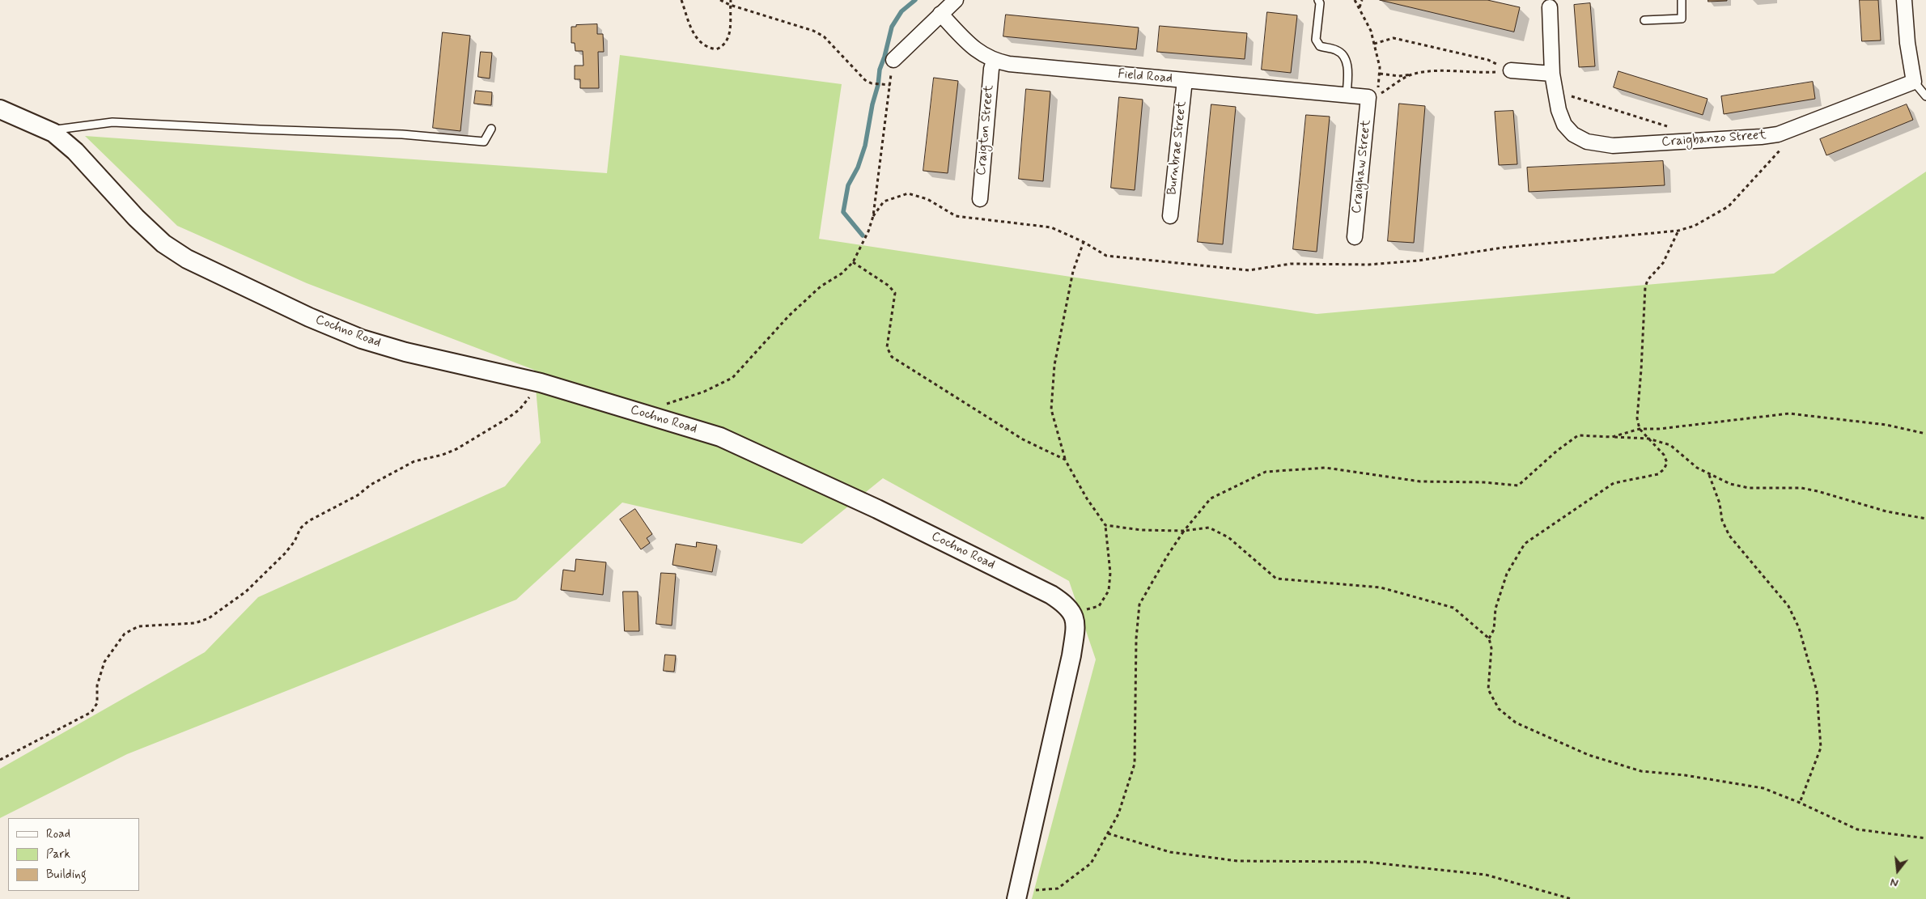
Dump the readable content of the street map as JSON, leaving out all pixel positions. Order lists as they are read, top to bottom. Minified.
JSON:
{"streets":{"street":["Field Road","Craigton Street","Craigbanzo Street","Burnbrae Street","Craighaw Street","Cochno Road"]},"crossings":[["Field Road","Craigton Street"],["Field Road","Burnbrae Street"],["Field Road","Craighaw Street"]],"legend":["Road","Park","Building"],"north":"bottom"}
